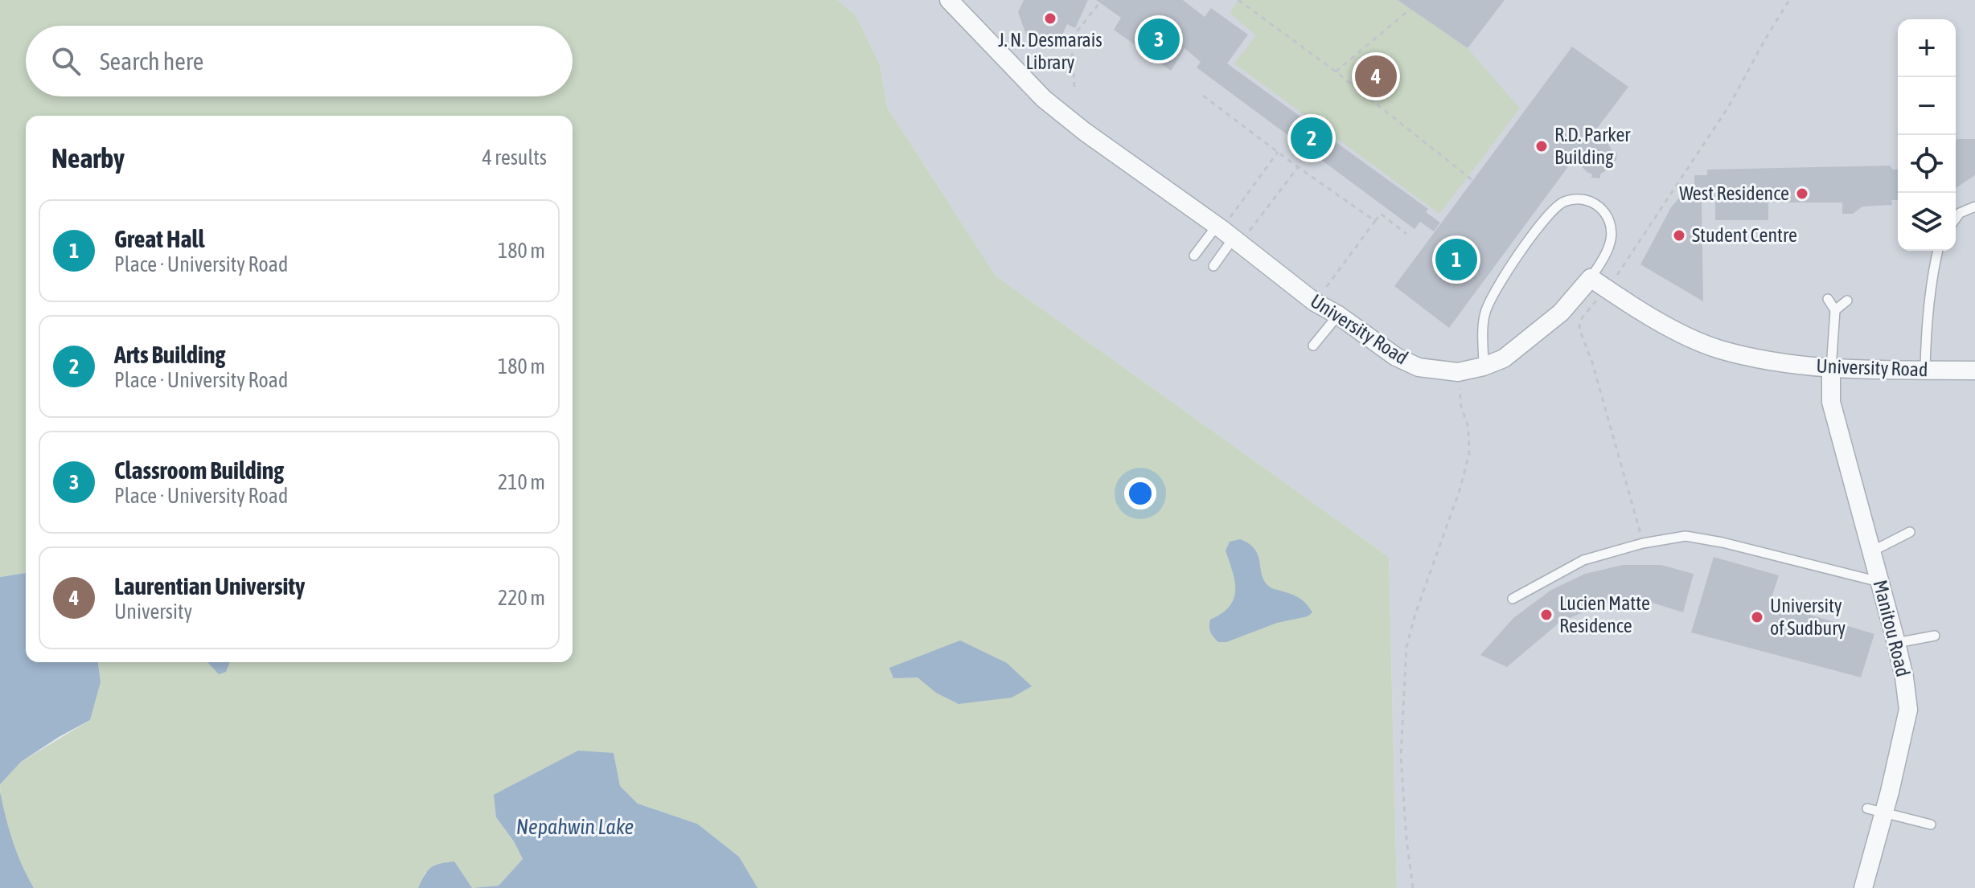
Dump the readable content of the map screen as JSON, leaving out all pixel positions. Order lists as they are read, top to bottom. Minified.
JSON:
{"streets":{"street":["University Road","Manitou Road"]},"crossings":[["University Road","Manitou Road"]],"water":["Nepahwin Lake"],"places":["J. N. Desmarais Library","R.D. Parker Building","West Residence","Student Centre","Lucien Matte Residence","University of Sudbury"],"page":{"pins":["3","4","2","1"],"map_buttons":["+","−"],"search":"Search here","heading":["Nearby","4 results"],"list":[{"mark":"1","name":"Great Hall","note":"Place · University Road","value":"180 m"},{"mark":"2","name":"Arts Building","note":"Place · University Road","value":"180 m"},{"mark":"3","name":"Classroom Building","note":"Place · University Road","value":"210 m"},{"mark":"4","name":"Laurentian University","note":"University","value":"220 m"}]}}
